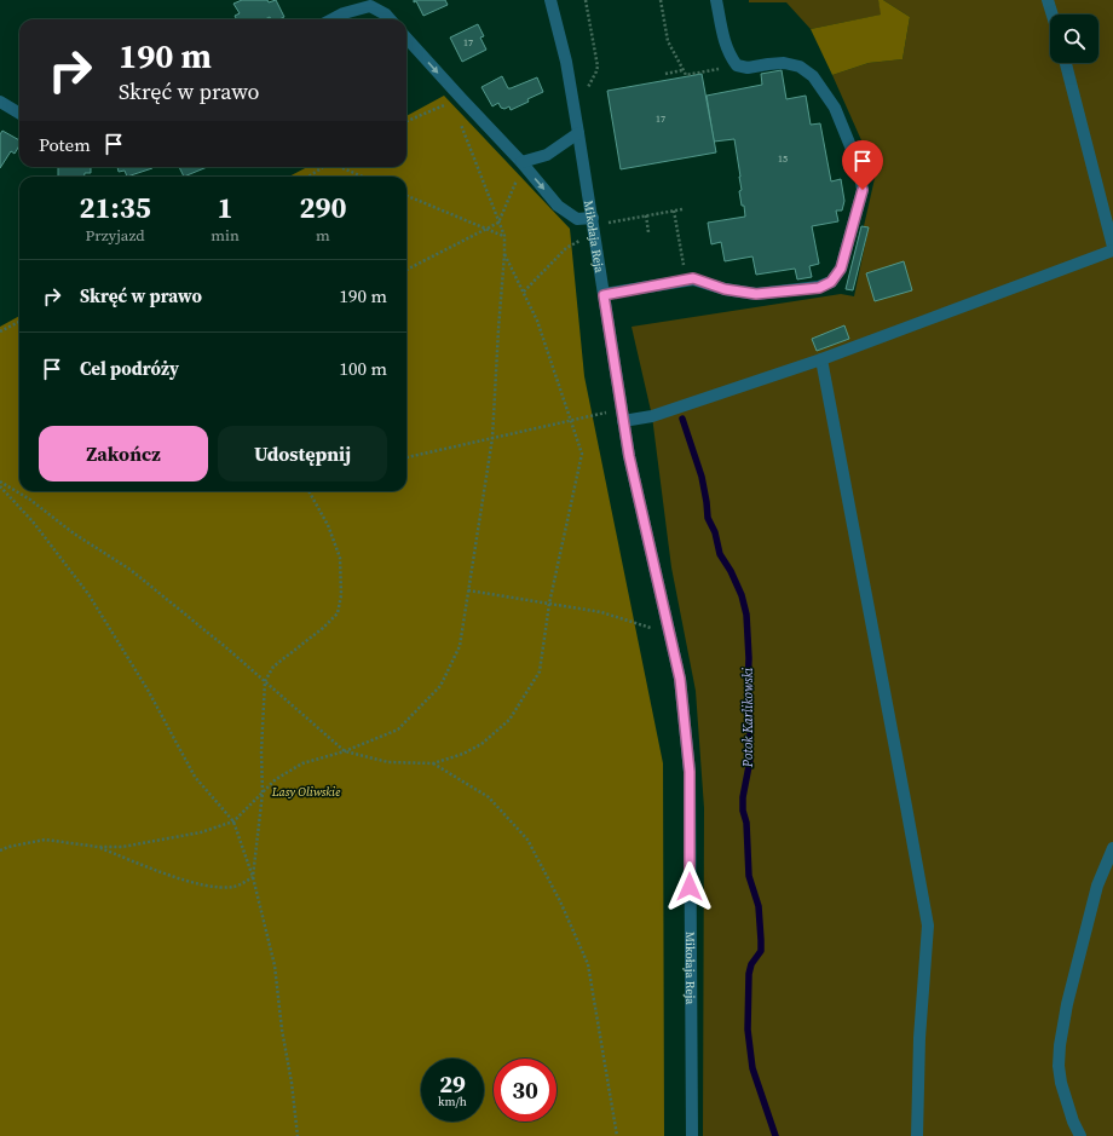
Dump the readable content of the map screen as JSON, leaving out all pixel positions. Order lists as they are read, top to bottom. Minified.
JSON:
{"streets":{"street":["Mikołaja Reja"]},"water":["Potok Karlikowski"],"parks":["Lasy Oliwskie"],"house_numbers":["17","17","15"],"page":{"turn":["190 m","Skręć w prawo"],"then":"Potem","eta":["21:35","Przyjazd","1","min","290","m"],"list":[{"name":"Skręć w prawo","value":"190 m"},{"name":"Cel podróży","value":"100 m"}],"buttons":["Zakończ","Udostępnij"],"speed":"29 km/h","limit":"30"}}
